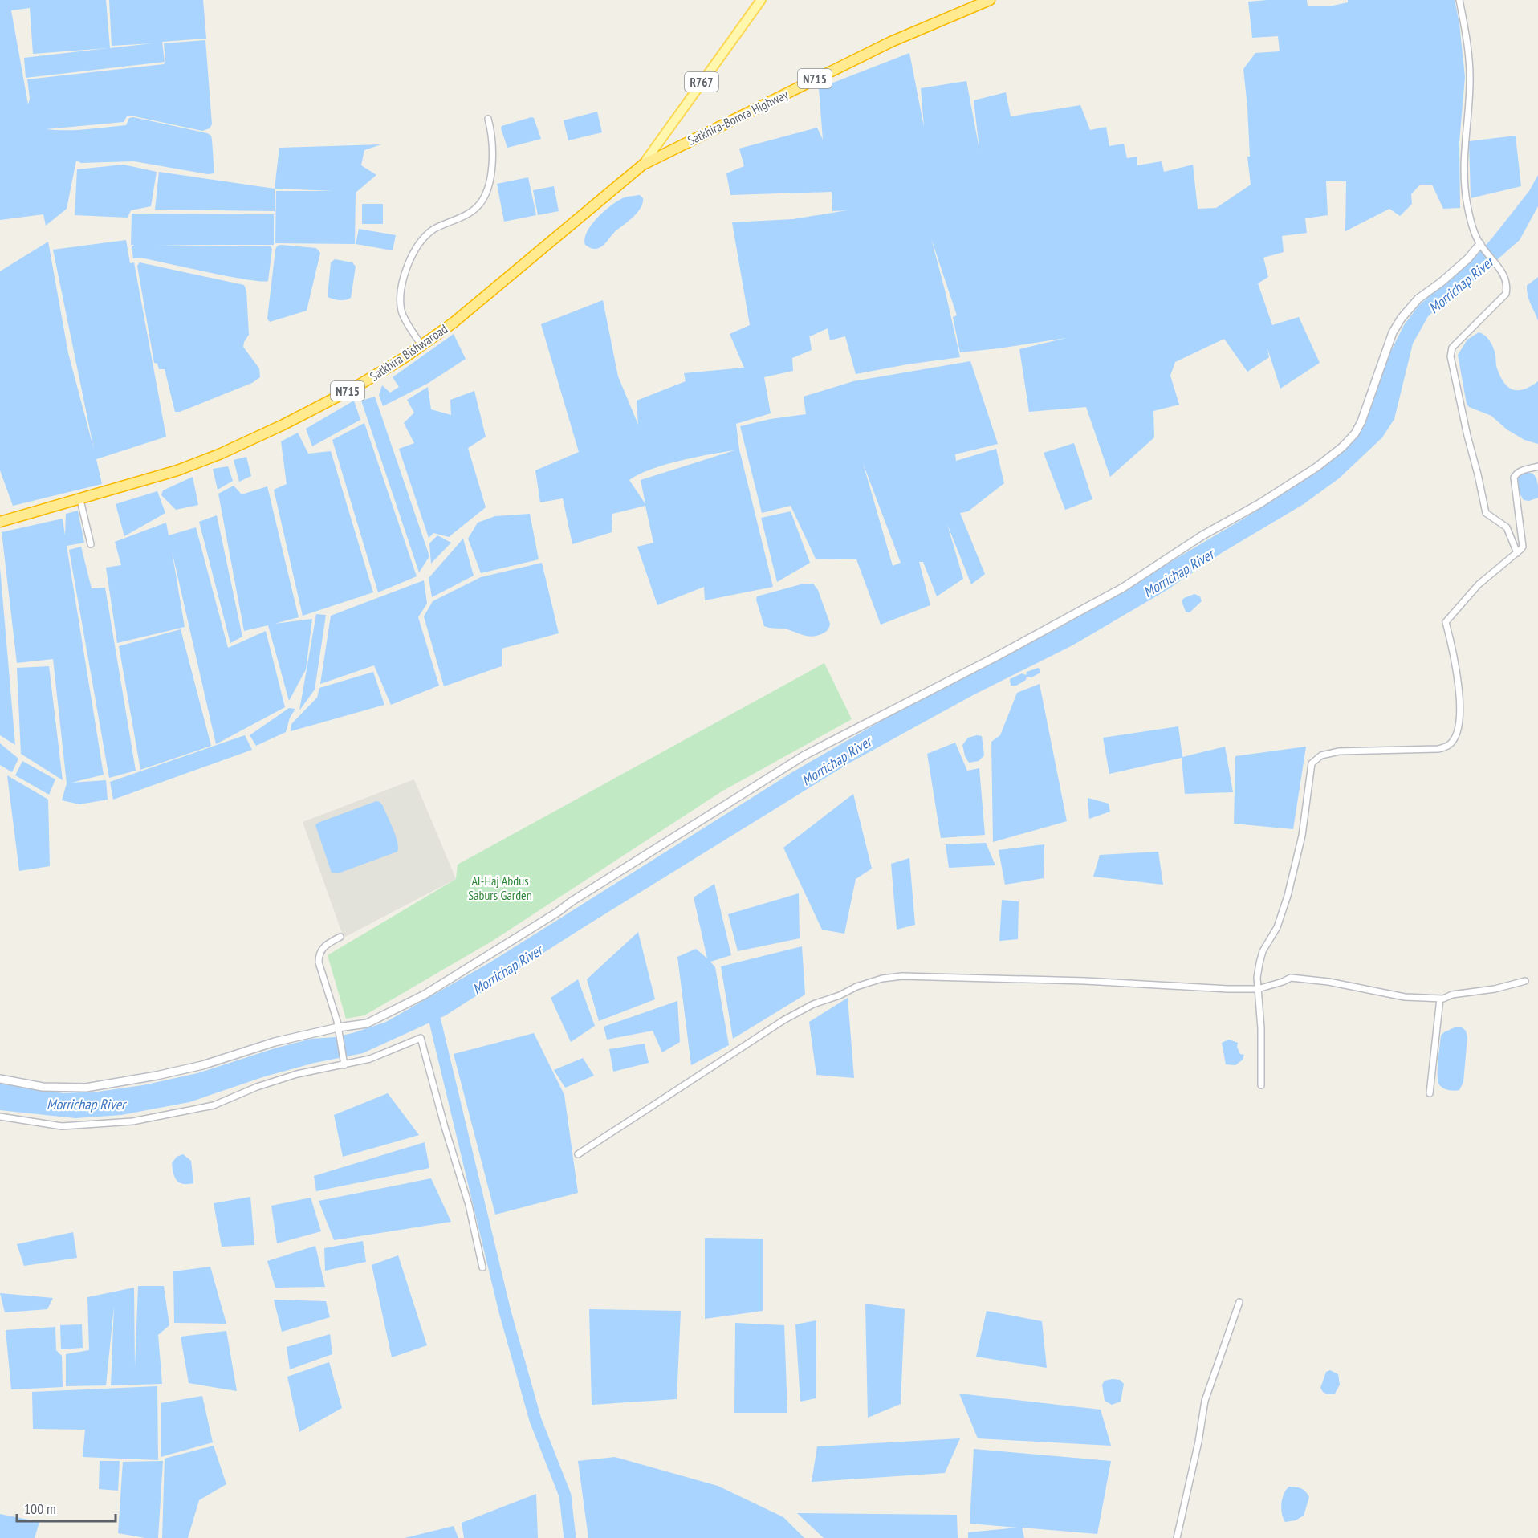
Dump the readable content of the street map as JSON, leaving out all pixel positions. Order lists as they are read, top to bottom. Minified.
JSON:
{"streets":{"highway":["N715","Satkhira-Bomra Highway","Satkhira Bishwaroad"],"main road":["R767"]},"crossings":[["R767","Satkhira-Bomra Highway"],["R767","Satkhira Bishwaroad"],["Satkhira-Bomra Highway","Satkhira Bishwaroad"]],"water":["Morrichap River"],"parks":["Al-Haj Abdus Saburs Garden"],"scale_bar":"100 m"}
